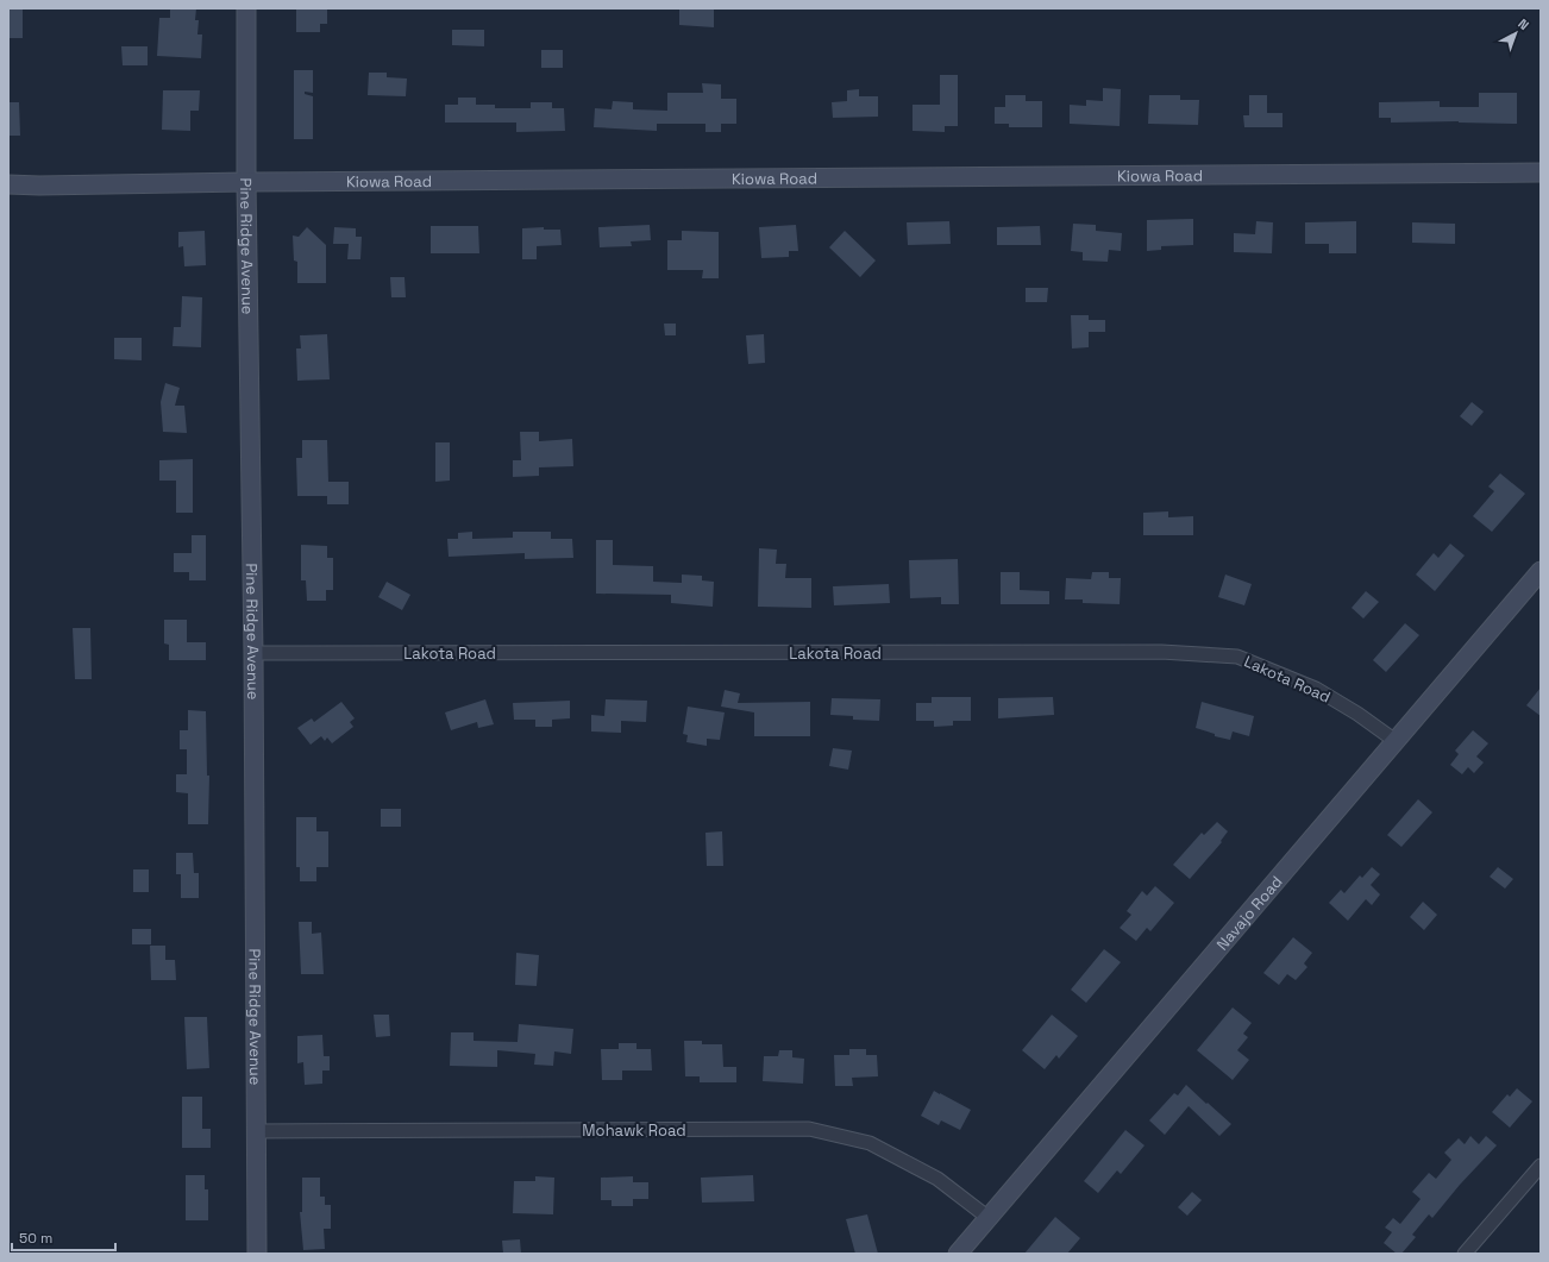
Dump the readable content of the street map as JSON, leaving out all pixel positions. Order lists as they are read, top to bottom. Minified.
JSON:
{"streets":{"street":["Kiowa Road","Pine Ridge Avenue","Lakota Road","Navajo Road","Mohawk Road"]},"crossings":[["Kiowa Road","Pine Ridge Avenue"],["Pine Ridge Avenue","Lakota Road"],["Pine Ridge Avenue","Mohawk Road"],["Lakota Road","Navajo Road"],["Navajo Road","Mohawk Road"]],"scale_bar":"50 m","north":"top right"}
